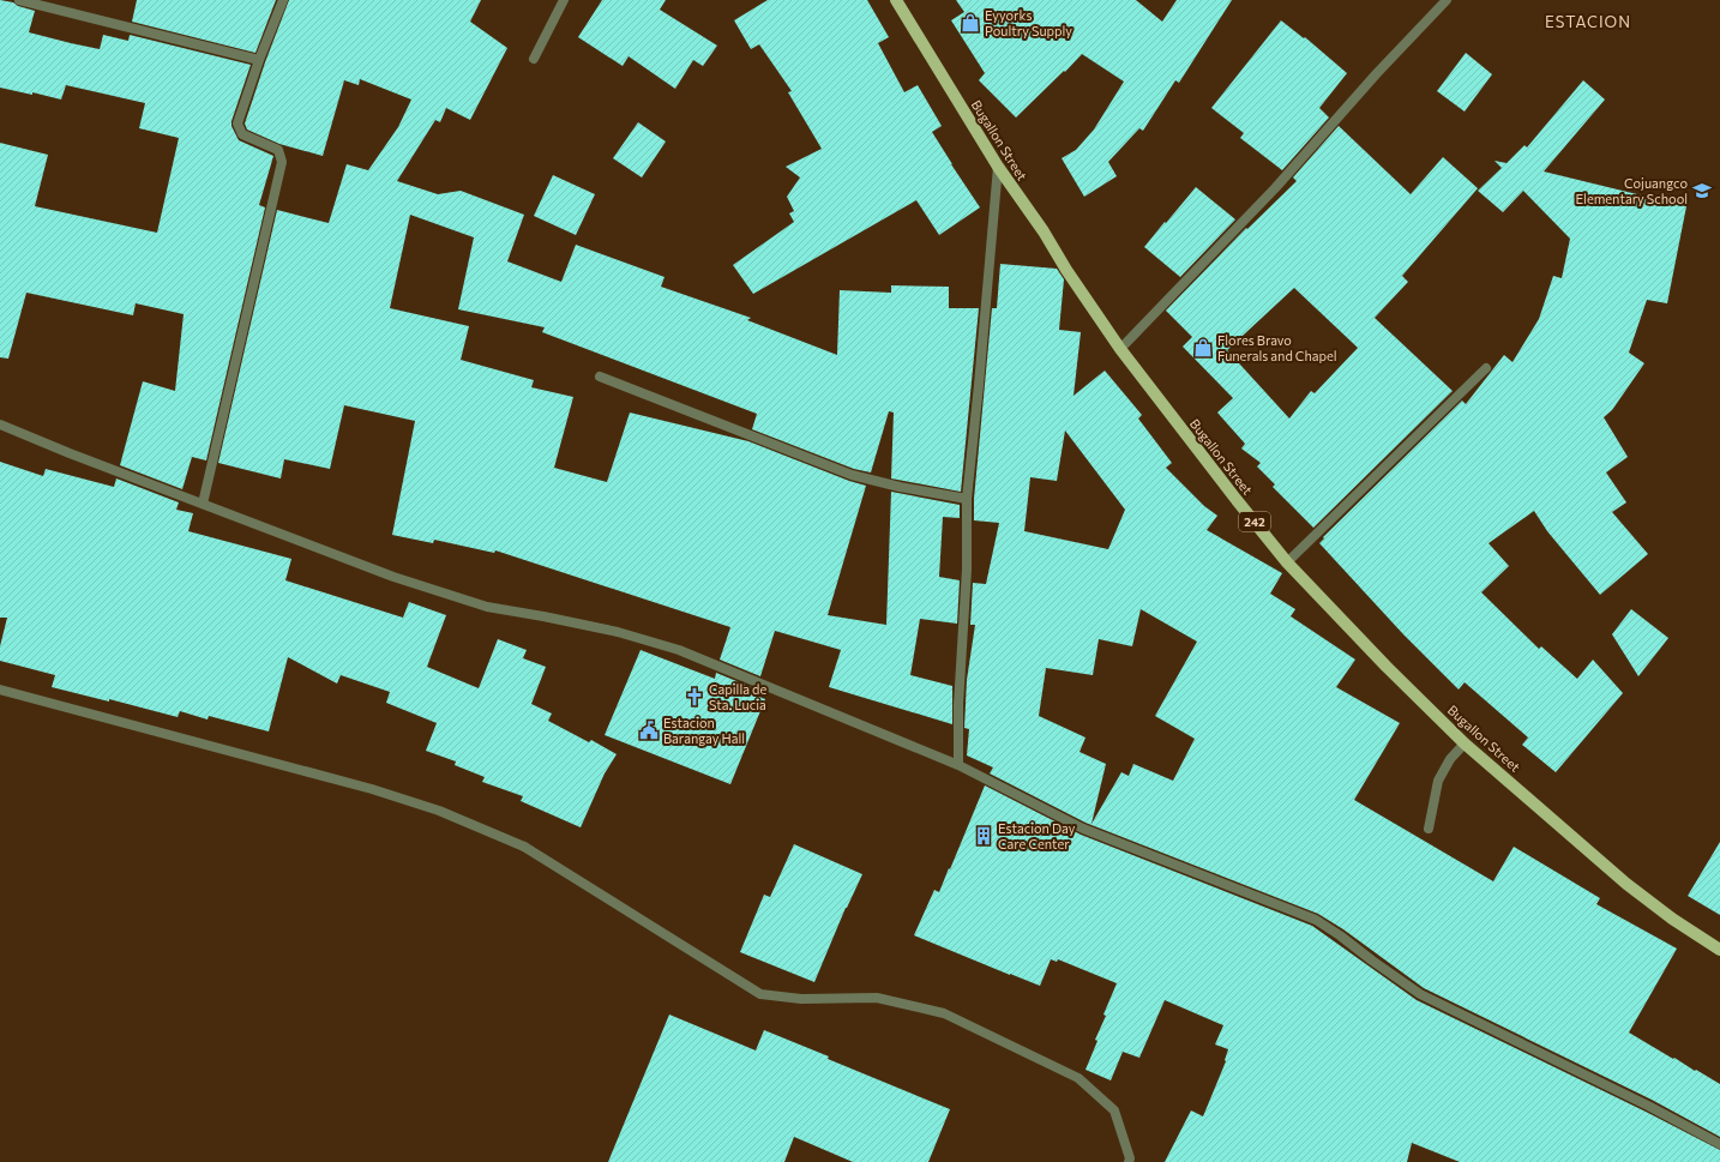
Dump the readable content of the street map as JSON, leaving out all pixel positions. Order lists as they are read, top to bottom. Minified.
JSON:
{"streets":{"main road":["Bugallon Street","242"]},"districts":["ESTACION"],"places":{"shop":["Eyyorks Poultry Supply","Flores Bravo Funerals and Chapel"],"school or university":["Cojuangco Elementary School"],"church":["Capilla de Sta. Lucia"],"public building":["Estacion Barangay Hall"],"building":["Estacion Day Care Center"]}}
